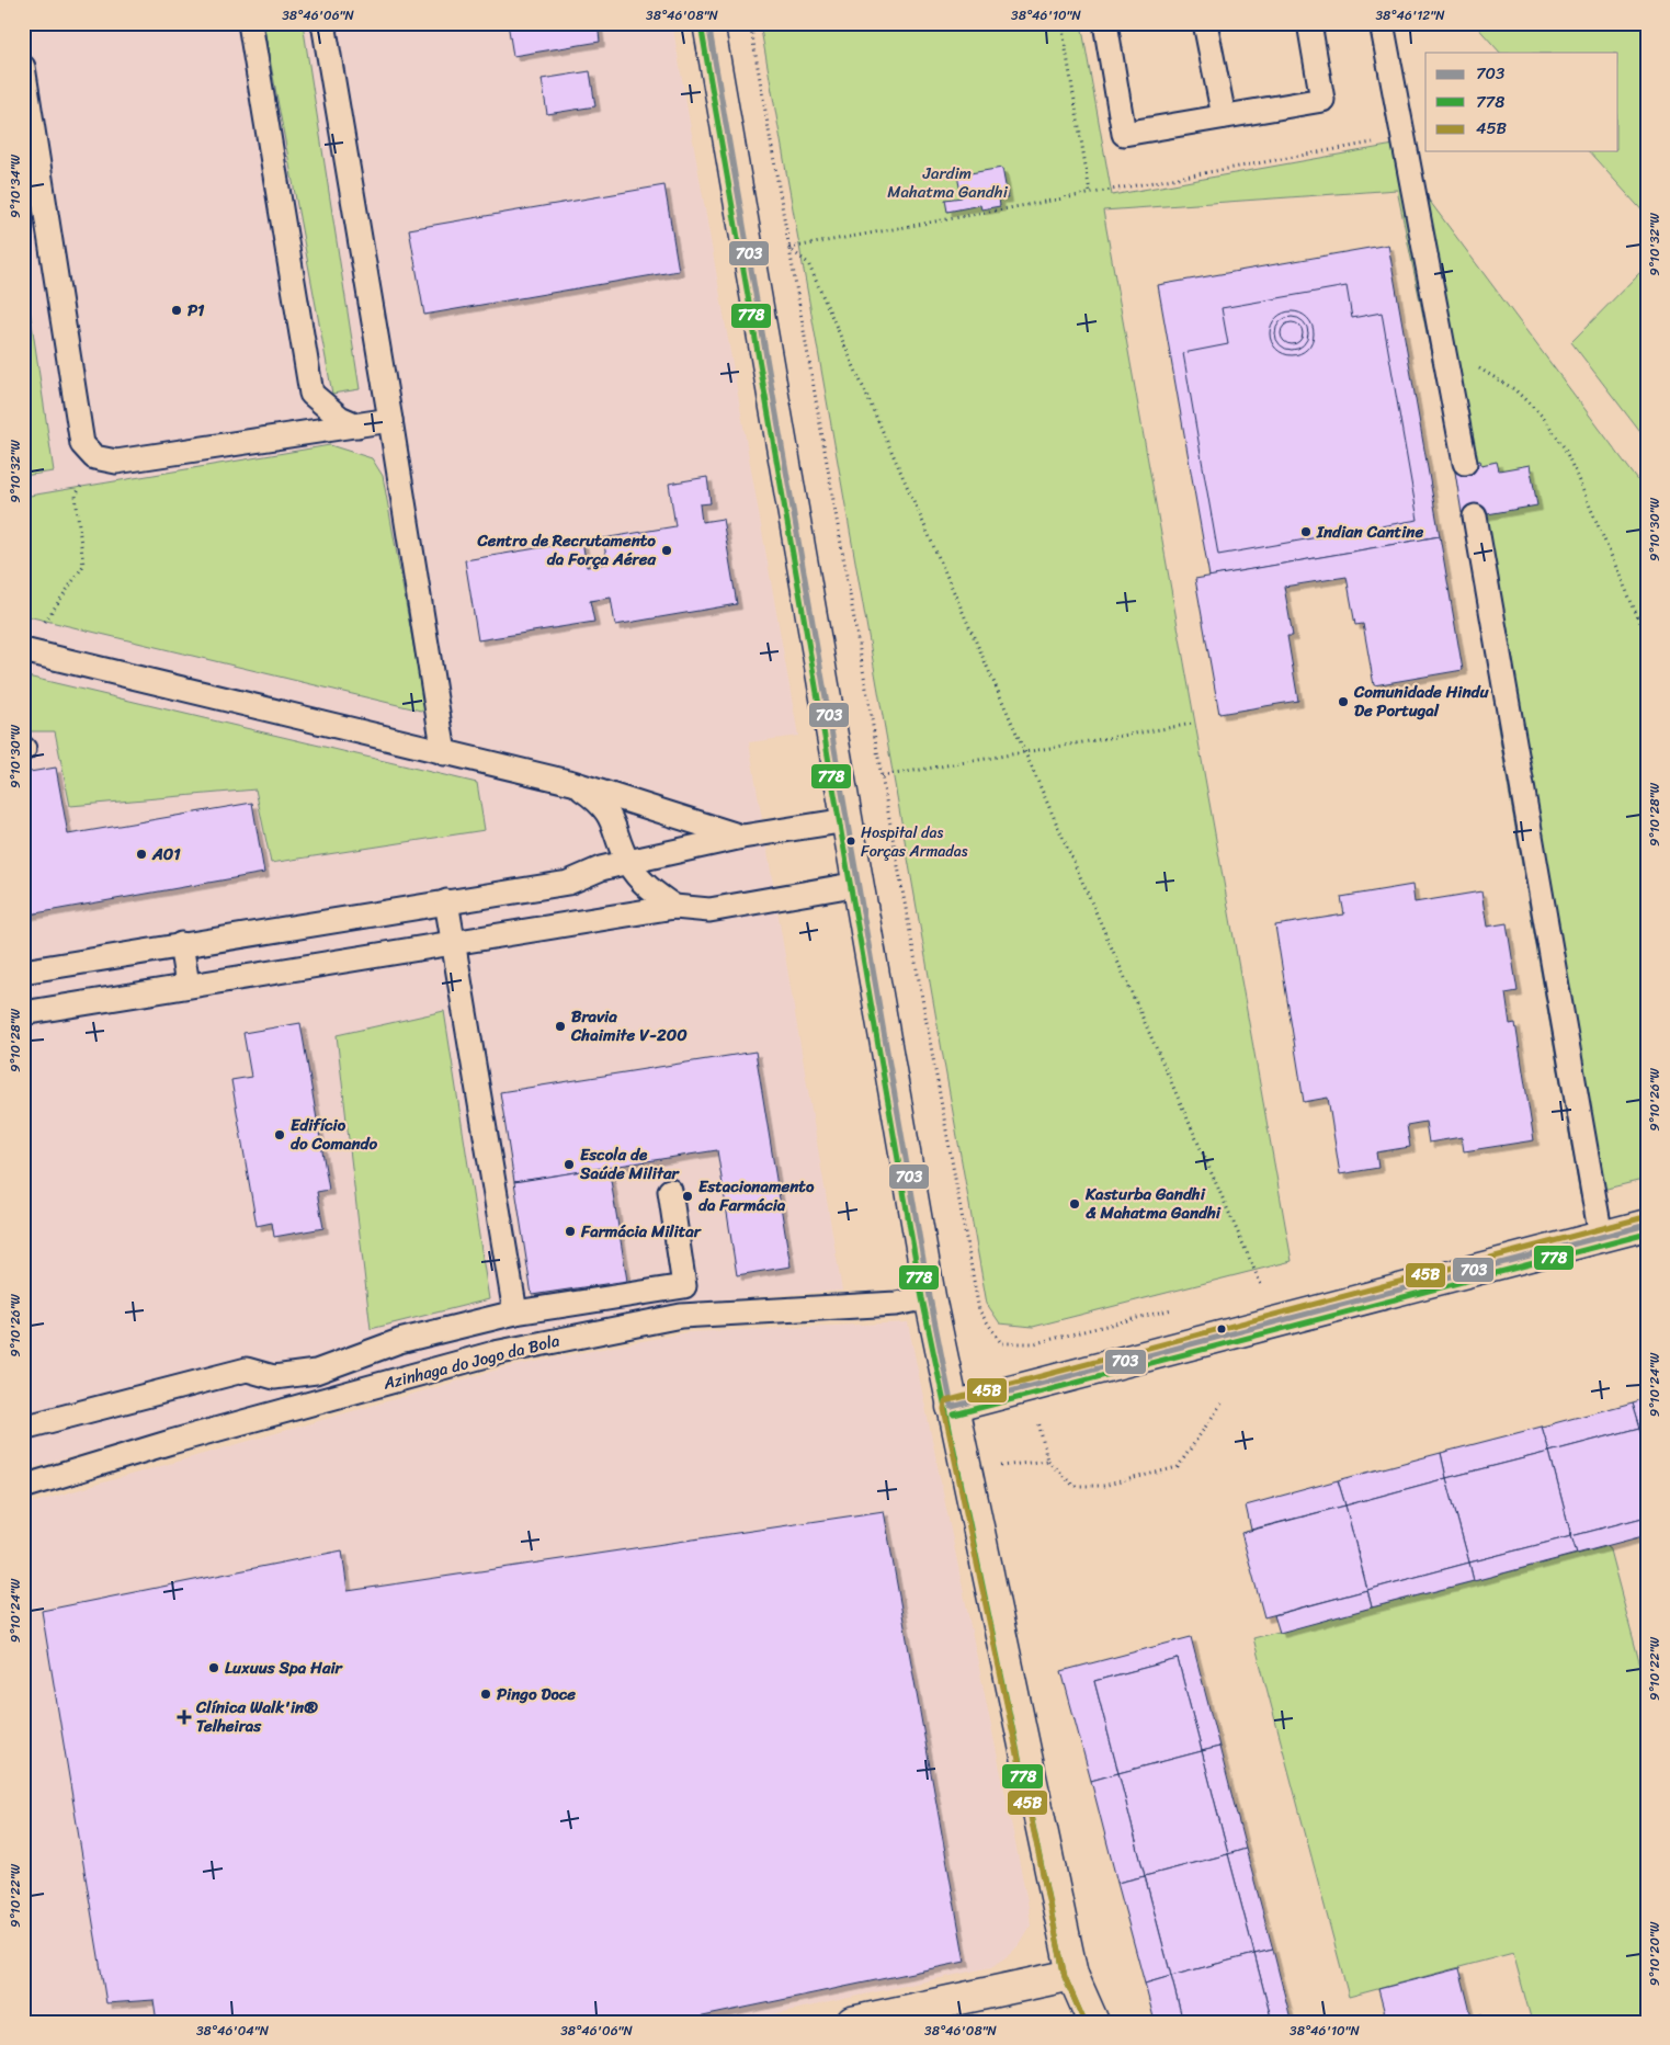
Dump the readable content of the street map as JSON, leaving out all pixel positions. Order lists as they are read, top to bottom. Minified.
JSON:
{"streets":{"lane":["Azinhaga do Jogo da Bola"]},"parks":["Jardim Mahatma Gandhi"],"places":{"other":["P1","Indian Cantine","Centro de Recrutamento da Força Aérea","Comunidade Hindu De Portugal","Hospital das Forças Armadas","A01","Bravia Chaimite V-200","Edifício do Comando","Escola de Saúde Militar","Estacionamento da Farmácia","Kasturba Gandhi & Mahatma Gandhi","Farmácia Militar","Luxuus Spa Hair","Pingo Doce"],"health":["Clínica Walk'in® Telheiras"]},"lines":["transit line 703","transit line 778","transit line 45B"],"legend":["703","778","45B"],"coordinates":["38°46'06\"N","38°46'08\"N","38°46'10\"N","38°46'12\"N","9°10'34\"W","9°10'32\"W","9°10'30\"W","9°10'28\"W","9°10'26\"W","9°10'24\"W","9°10'22\"W","9°10'20\"W","38°46'04\"N"]}
